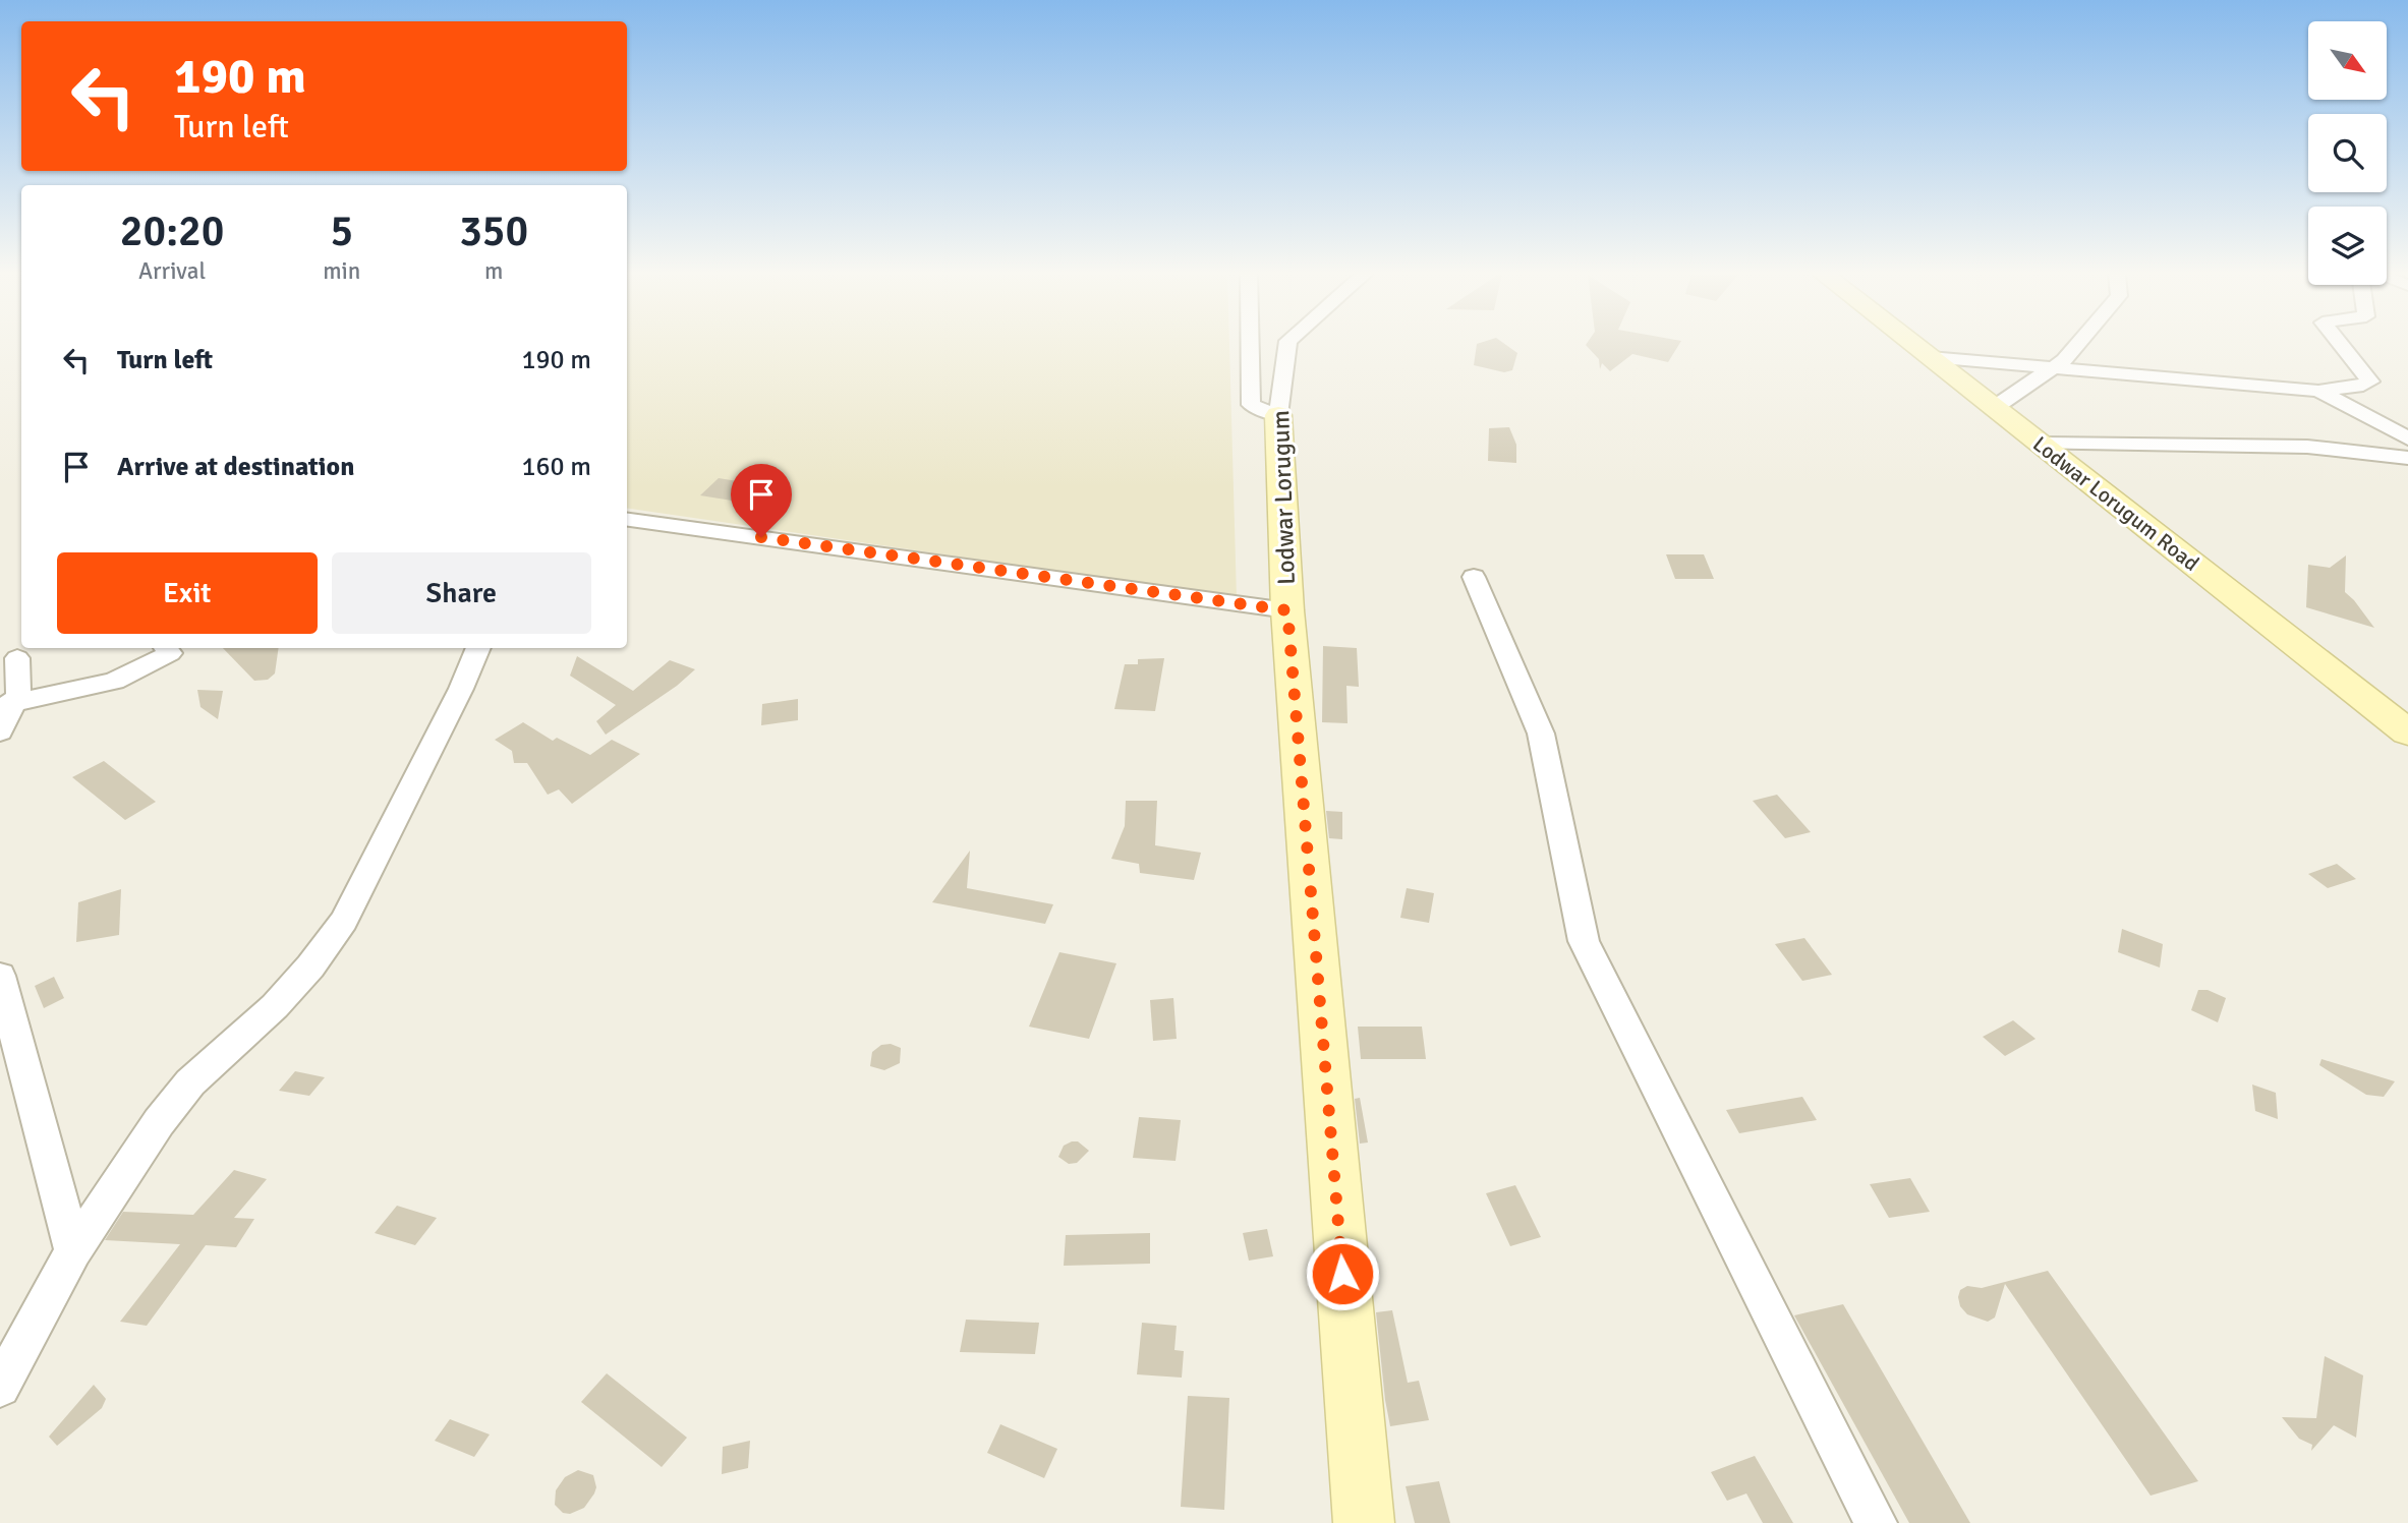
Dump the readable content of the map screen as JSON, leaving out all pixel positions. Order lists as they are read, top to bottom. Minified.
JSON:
{"streets":{"street":["Lodwar Lorugum","Lodwar Lorugum Road"]},"north":"bottom right","page":{"turn":["190 m","Turn left"],"eta":["20:20","Arrival","5","min","350","m"],"list":[{"name":"Turn left","value":"190 m"},{"name":"Arrive at destination","value":"160 m"}],"buttons":["Exit","Share"]}}
